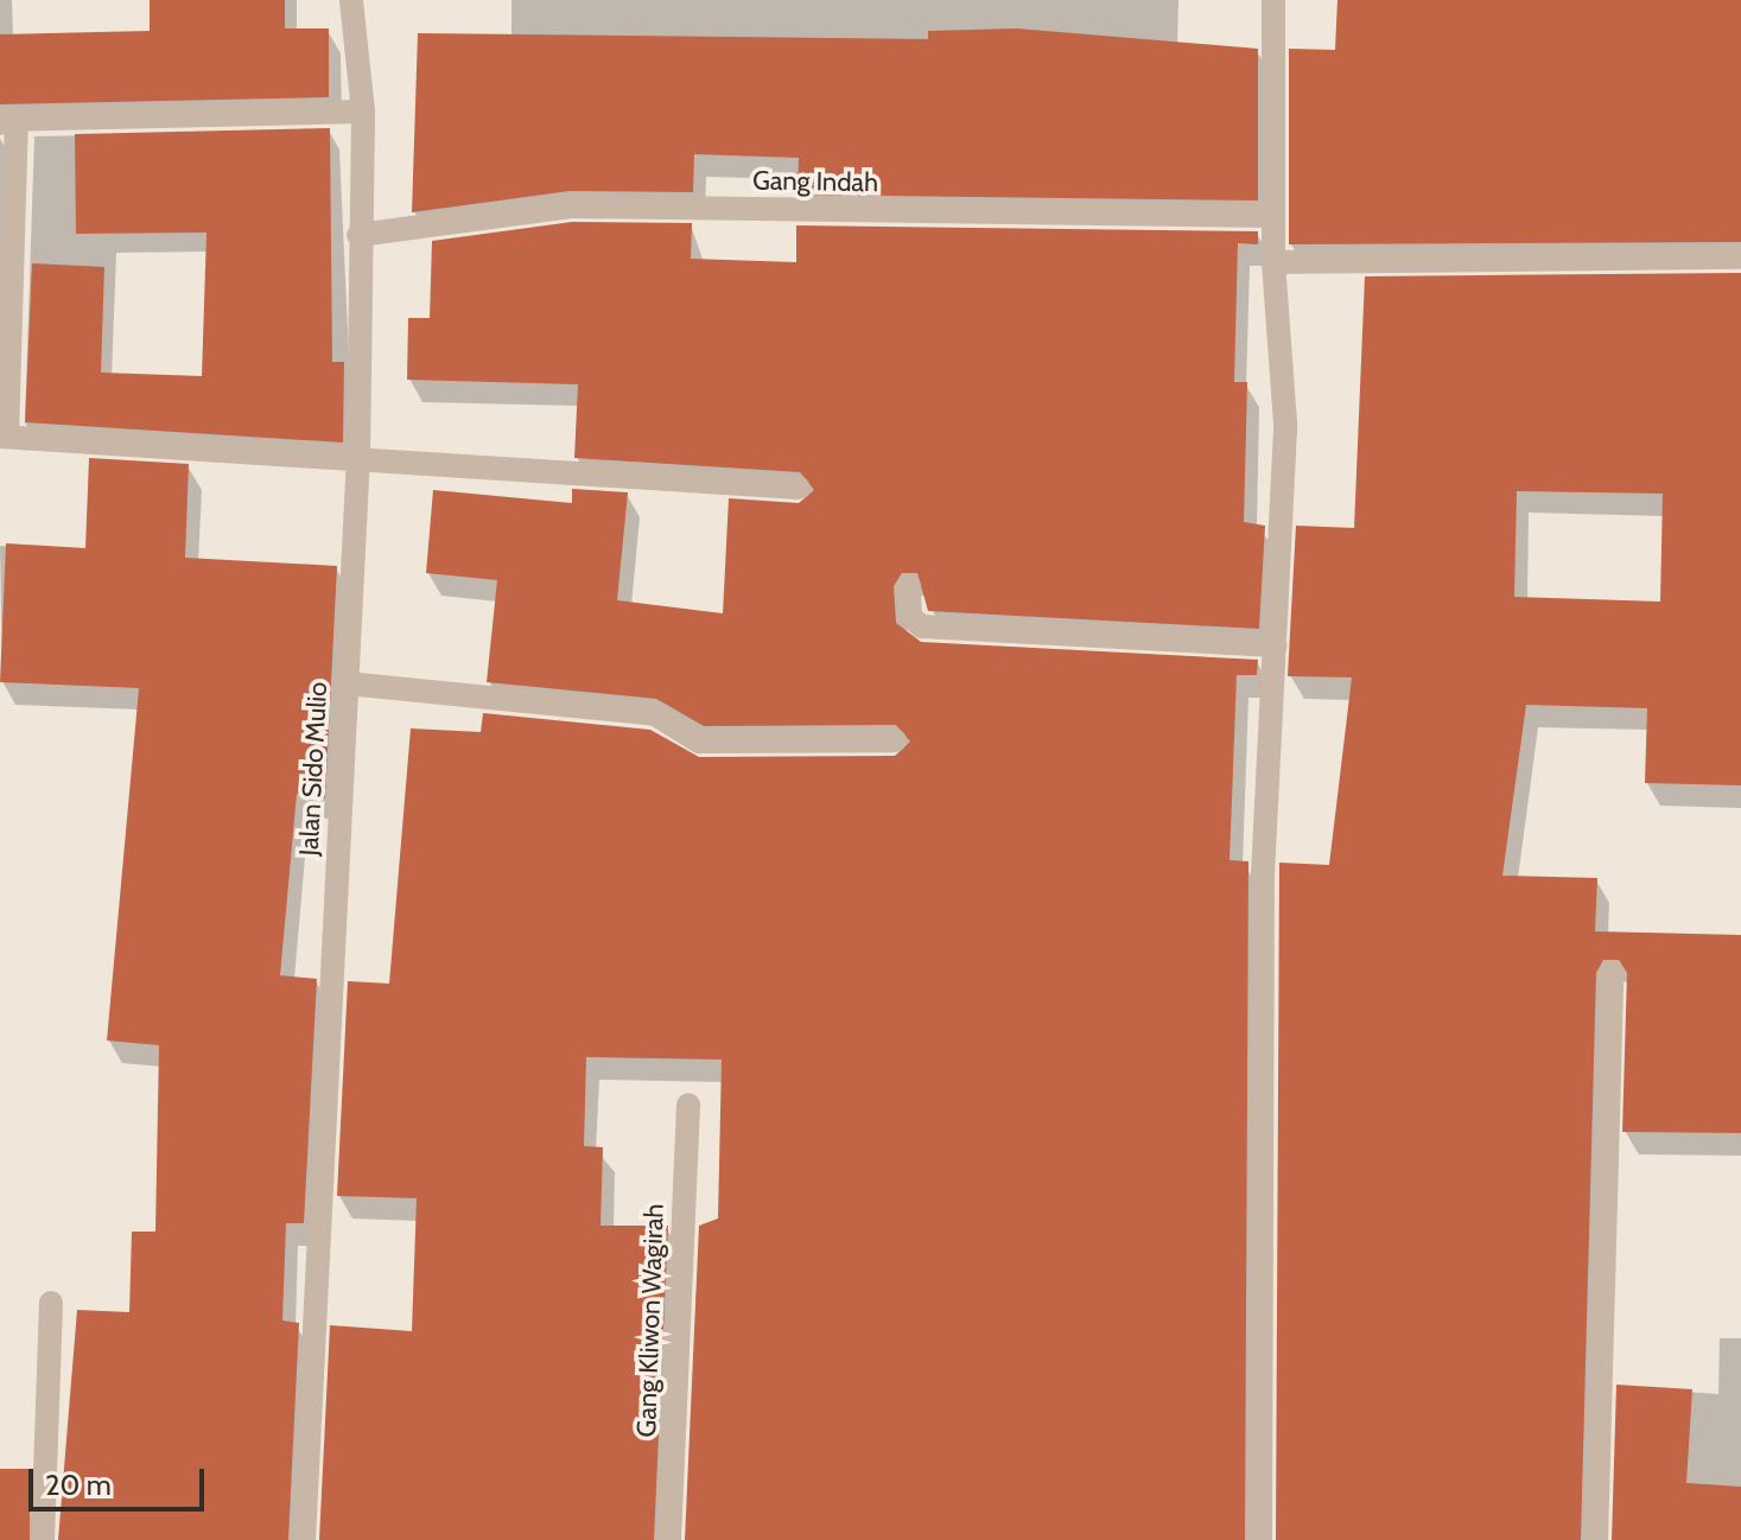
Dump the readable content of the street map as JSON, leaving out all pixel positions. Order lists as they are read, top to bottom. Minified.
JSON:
{"streets":{"street":["Gang Indah","Jalan Sido Mulio","Gang Kliwon Wagirah"]},"crossings":[["Gang Indah","Jalan Sido Mulio"]],"scale_bar":"20 m"}
